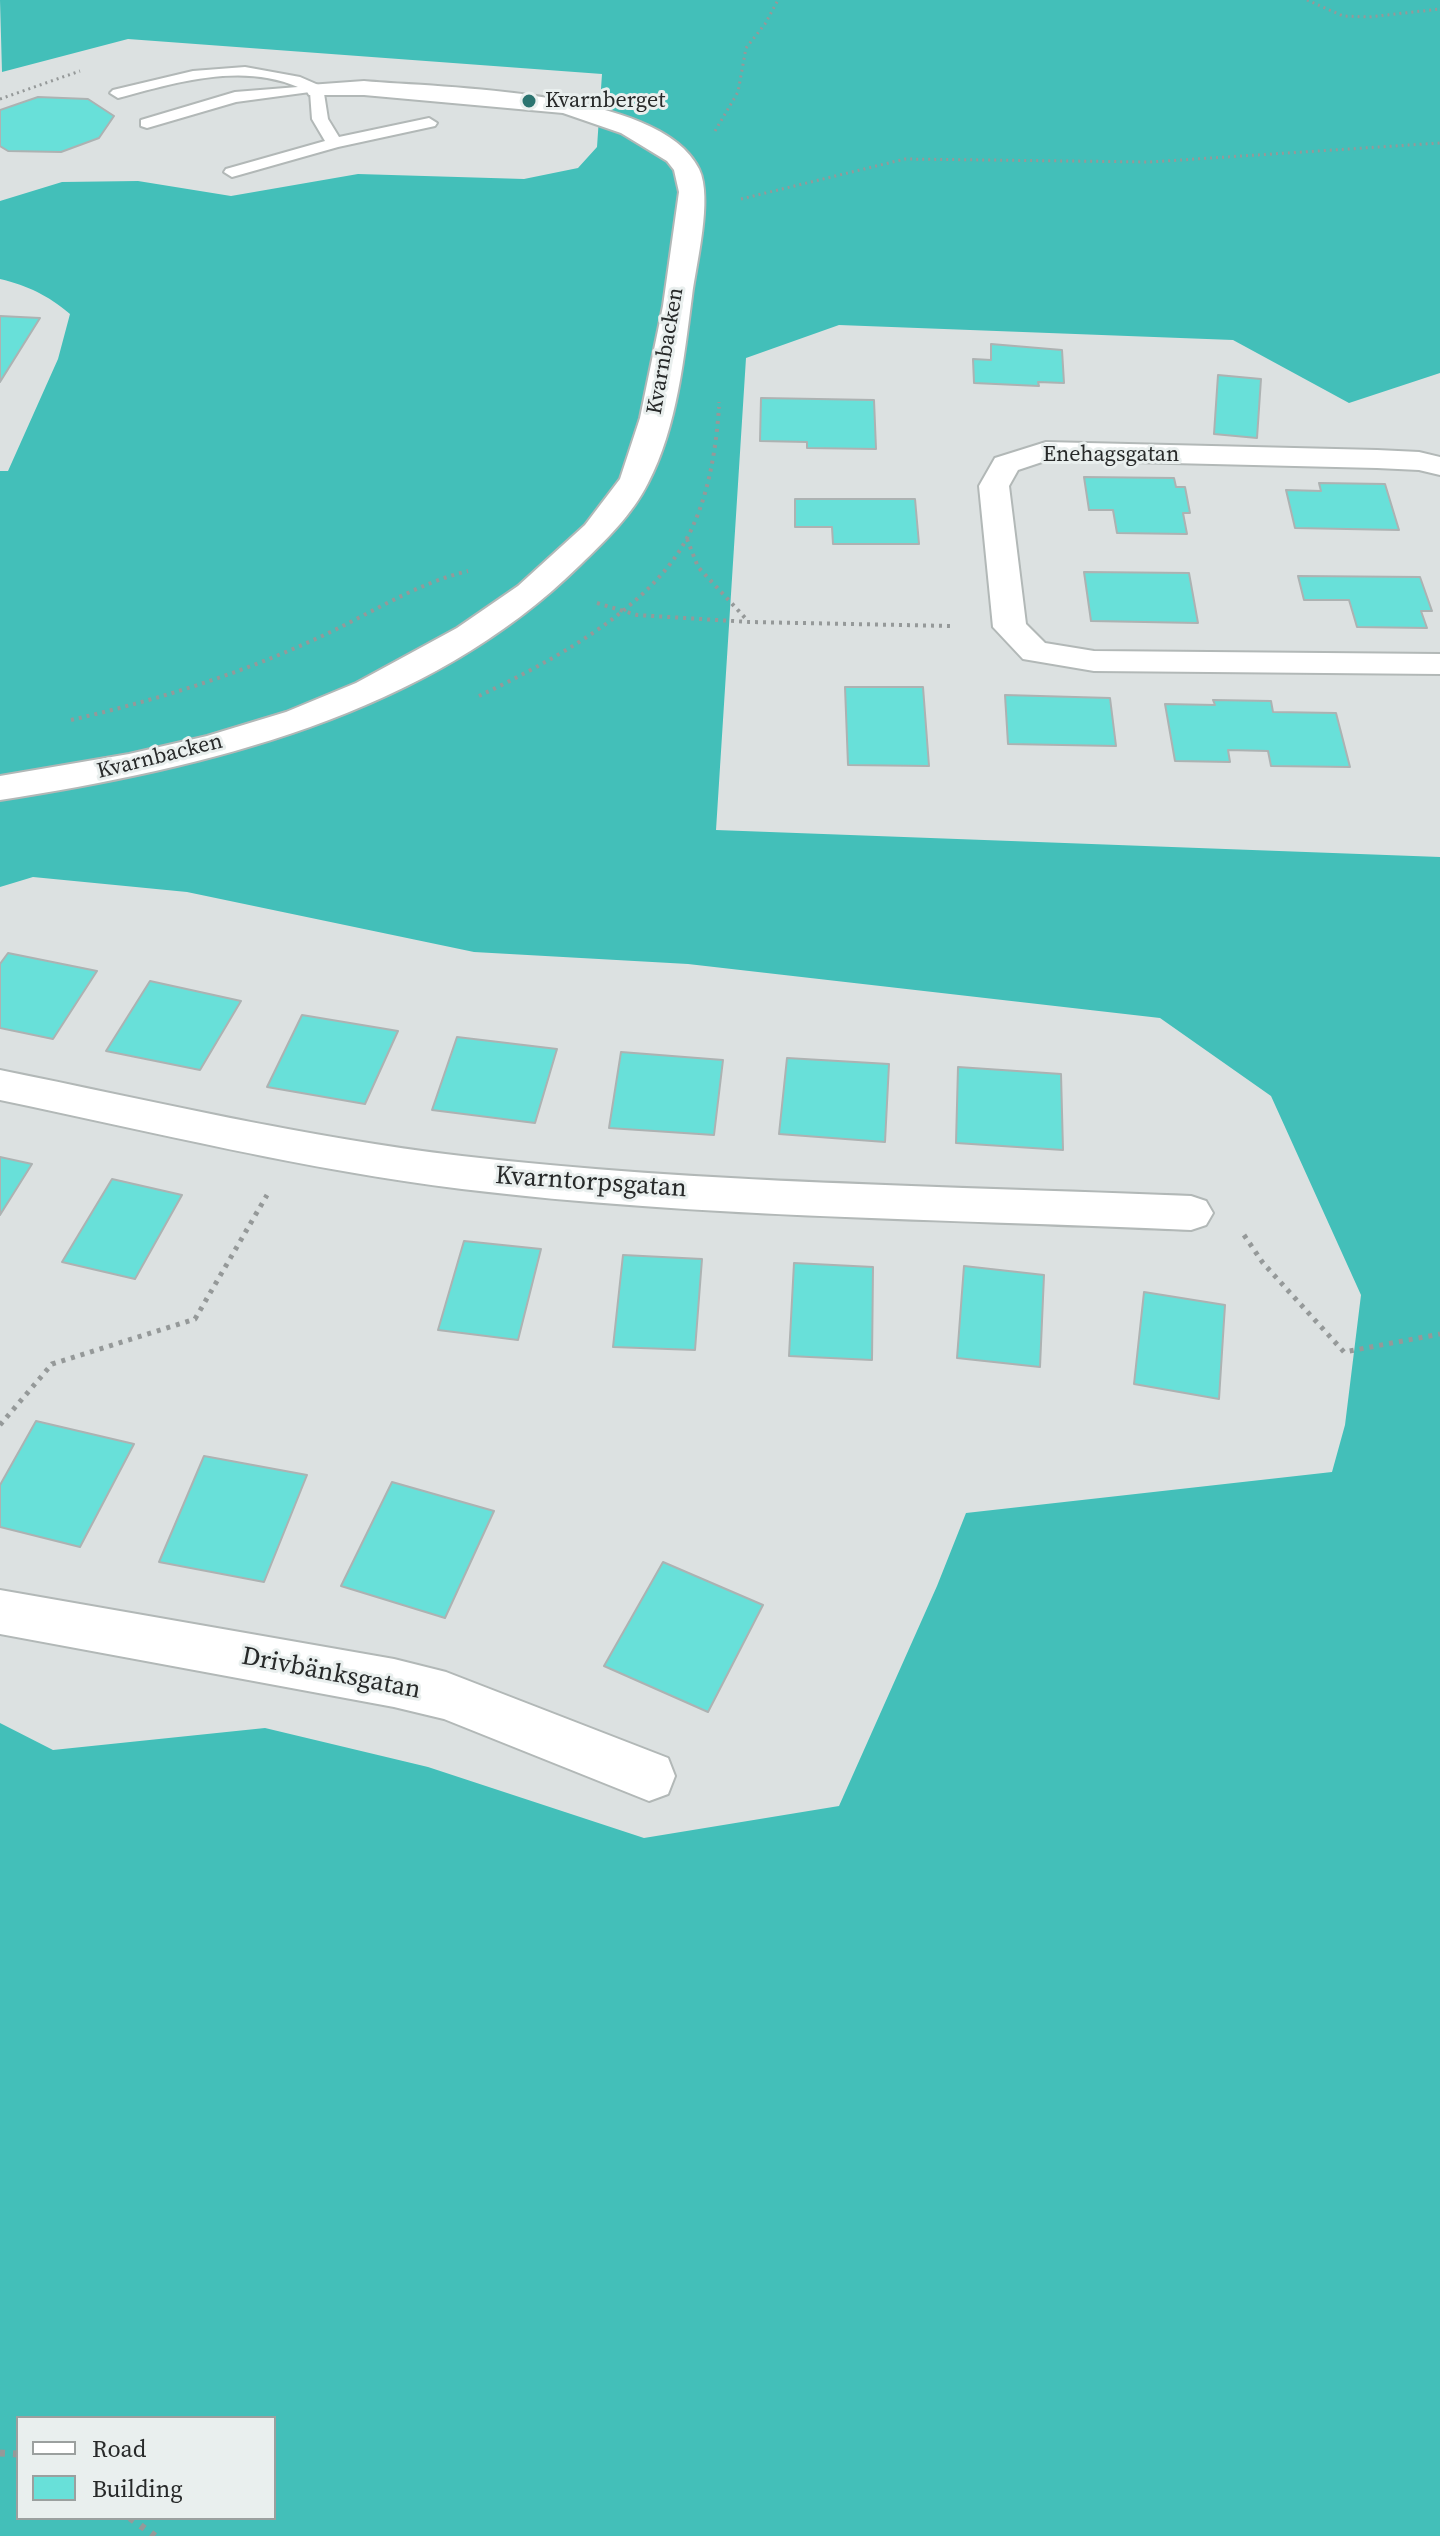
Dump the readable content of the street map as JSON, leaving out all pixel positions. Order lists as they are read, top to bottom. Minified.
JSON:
{"streets":{"street":["Kvarnbacken","Enehagsgatan","Kvarntorpsgatan","Drivbänksgatan"]},"places":["Kvarnberget"],"legend":["Road","Building"]}
